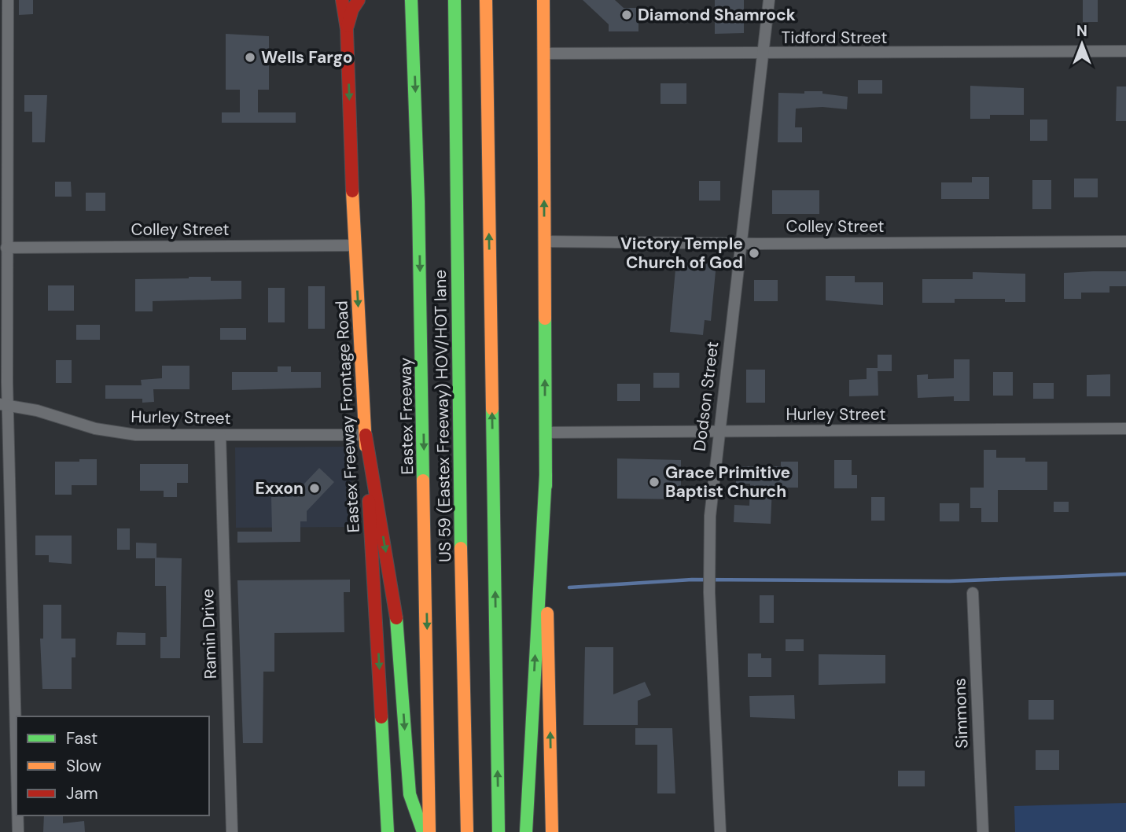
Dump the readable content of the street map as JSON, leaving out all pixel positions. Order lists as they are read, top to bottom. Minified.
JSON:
{"streets":{"main road":["Eastex Freeway","US 59 (Eastex Freeway) HOV/HOT lane","Eastex Freeway Frontage Road"],"street":["Tidford Street","Colley Street","Dodson Street","Hurley Street","Ramin Drive","Simmons"]},"crossings":[["Tidford Street","Dodson Street"],["Colley Street","Dodson Street"],["Colley Street","Eastex Freeway Frontage Road"],["Dodson Street","Hurley Street"],["Hurley Street","Eastex Freeway Frontage Road"],["Hurley Street","Ramin Drive"]],"places":["Diamond Shamrock","Wells Fargo","Victory Temple Church of God","Grace Primitive Baptist Church","Exxon"],"legend":["Fast","Slow","Jam"],"north":"top"}
